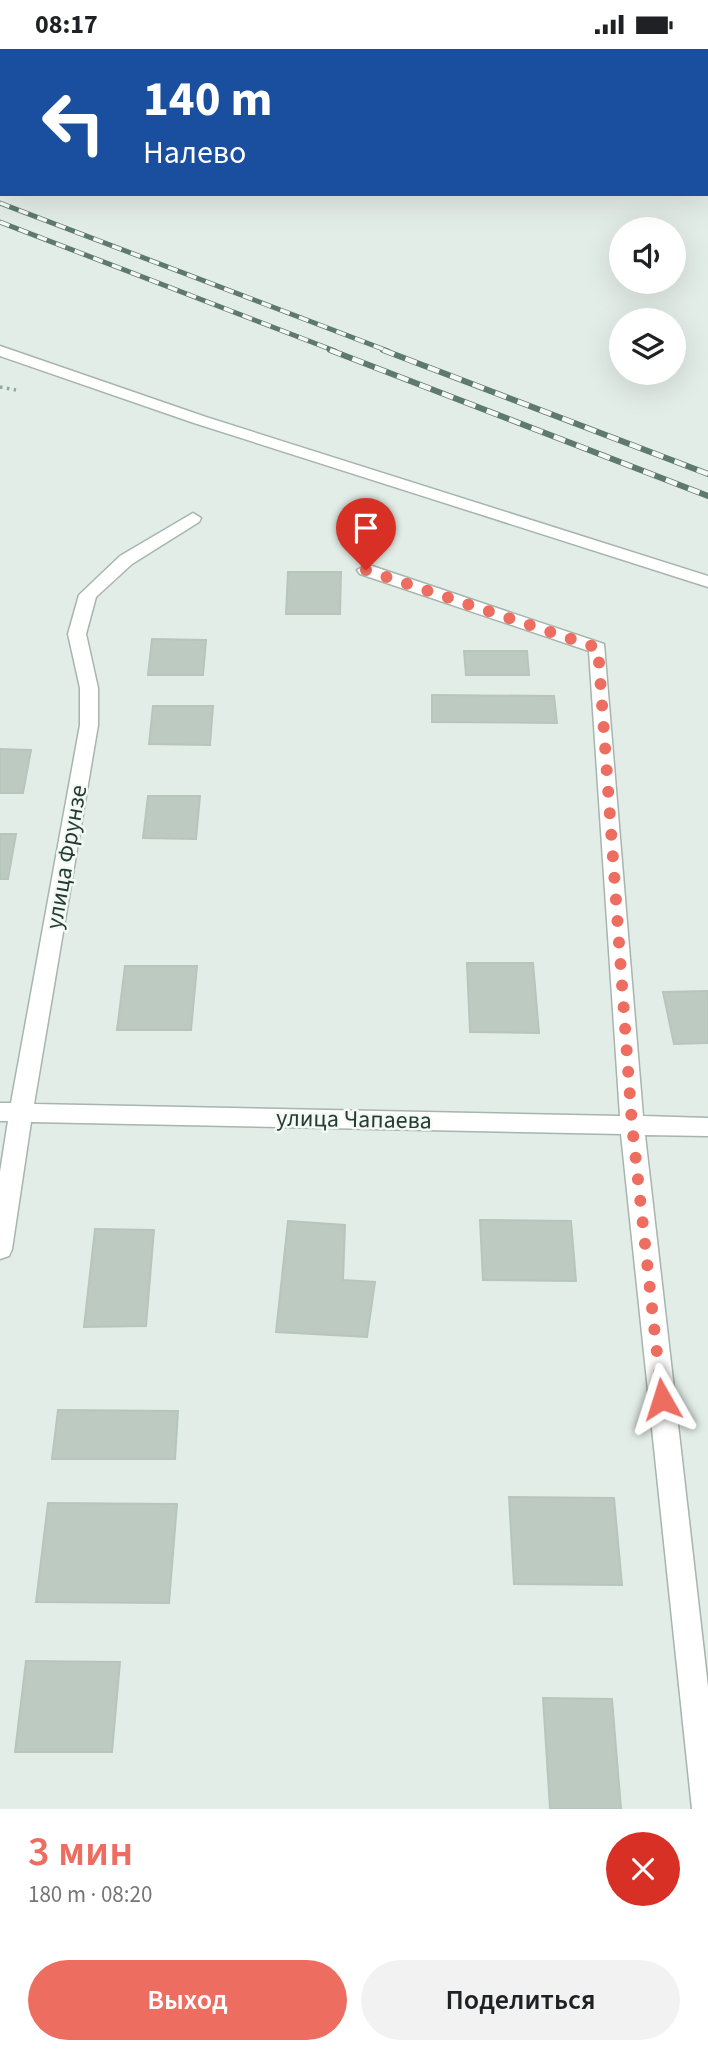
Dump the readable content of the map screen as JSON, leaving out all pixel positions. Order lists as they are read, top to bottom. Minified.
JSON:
{"streets":{"street":["улица Фрунзе","улица Чапаева"]},"crossings":[["улица Фрунзе","улица Чапаева"]],"page":{"status":"08:17","turn":["140 m","Налево"],"heading":["3 мин","180 m · 08:20"],"buttons":["Выход","Поделиться"]}}
